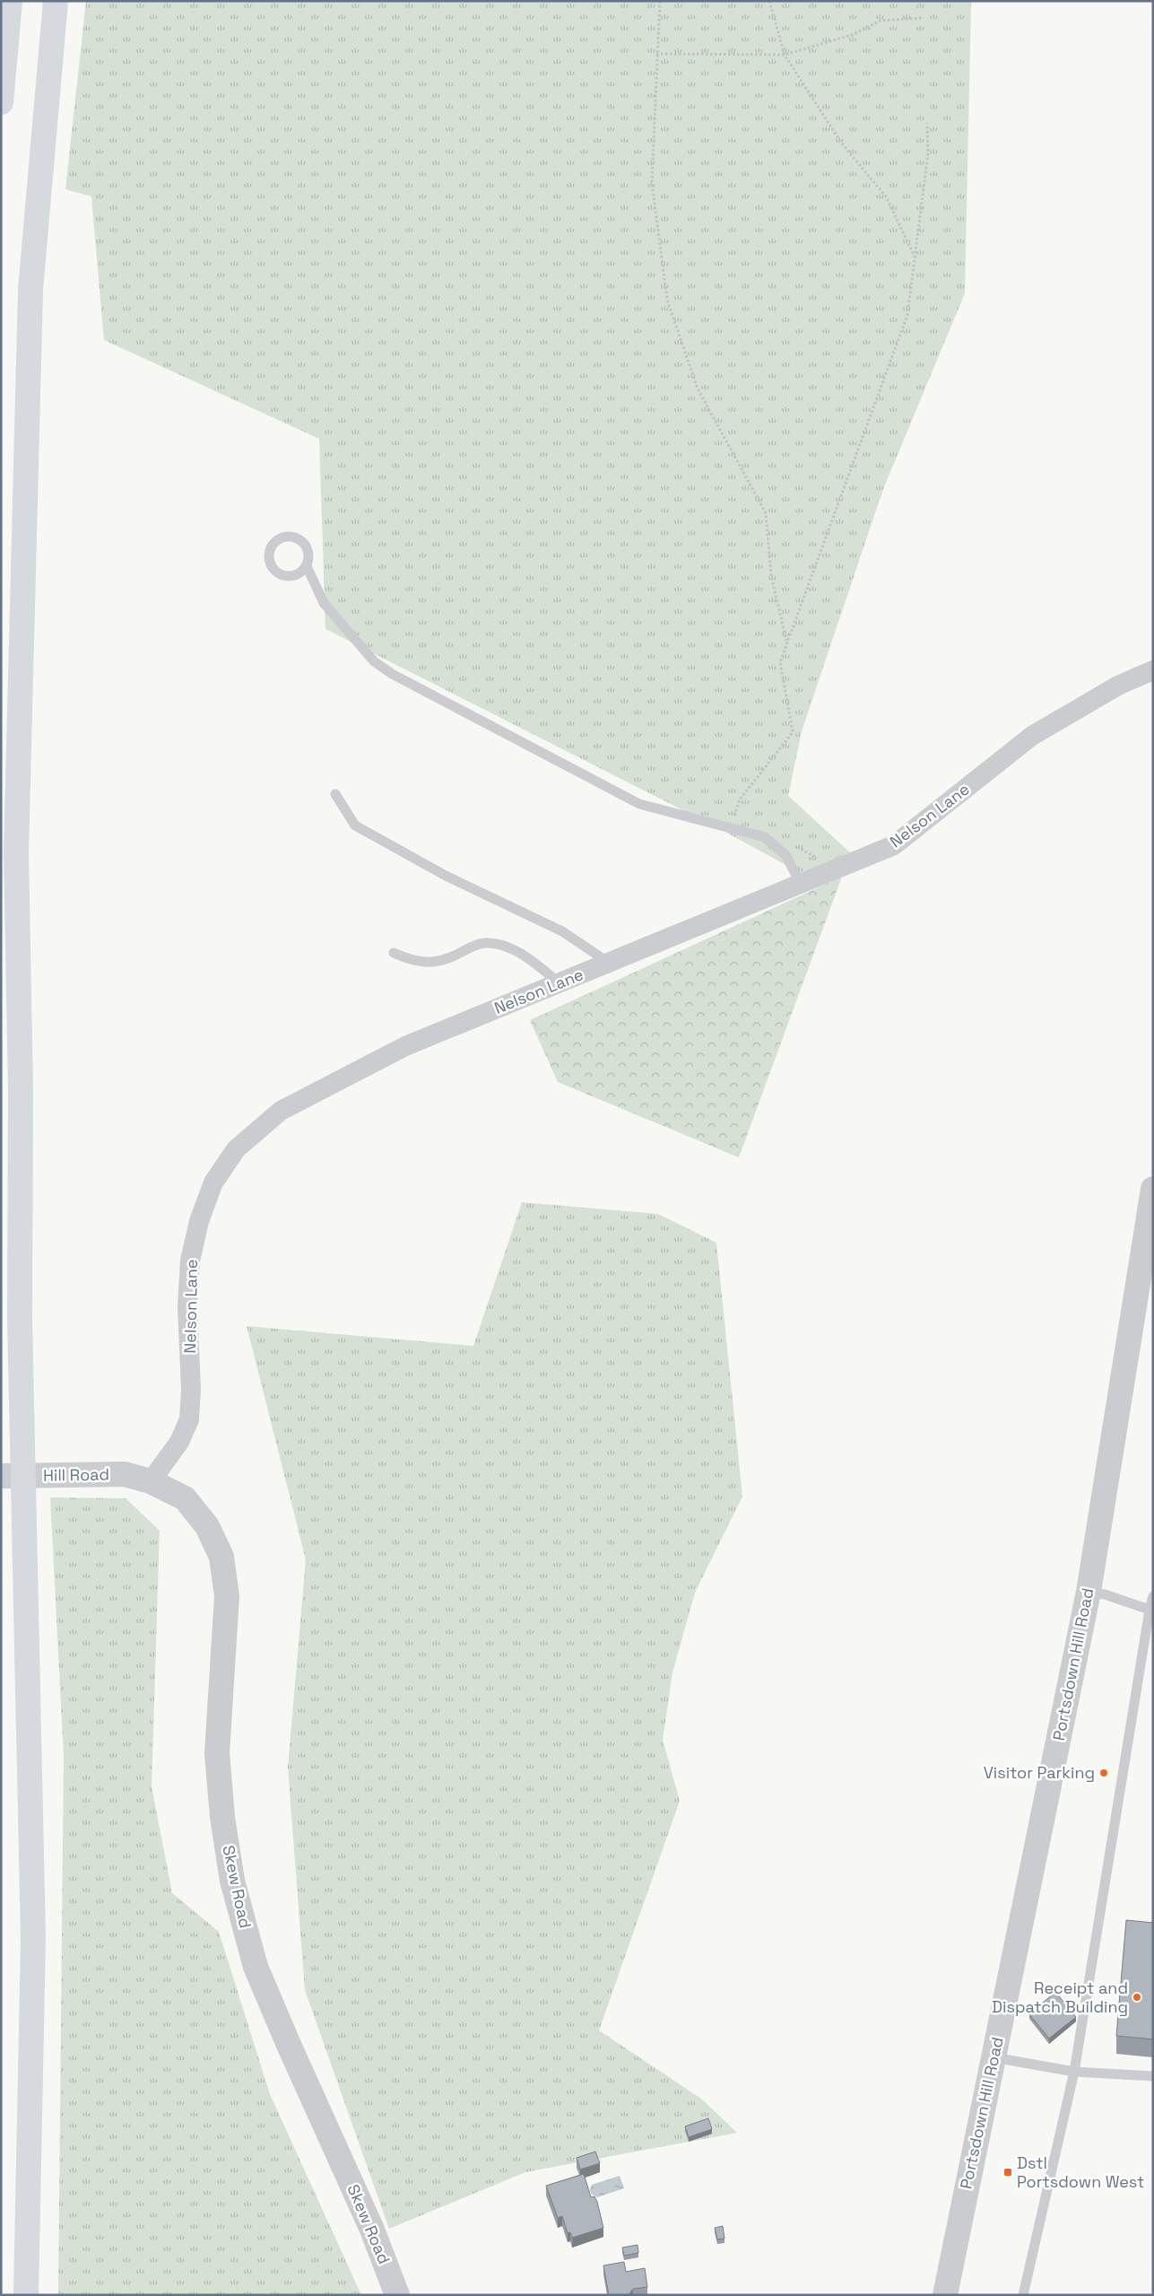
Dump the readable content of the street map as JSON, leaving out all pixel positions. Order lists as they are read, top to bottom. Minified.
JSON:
{"streets":{"street":["Nelson Lane","Hill Road","Portsdown Hill Road","Skew Road"]},"crossings":[["Nelson Lane","Hill Road"],["Nelson Lane","Skew Road"],["Hill Road","Skew Road"]],"places":{"other":["Visitor Parking","Receipt and Dispatch Building"],"transit":["Dstl Portsdown West"]}}
